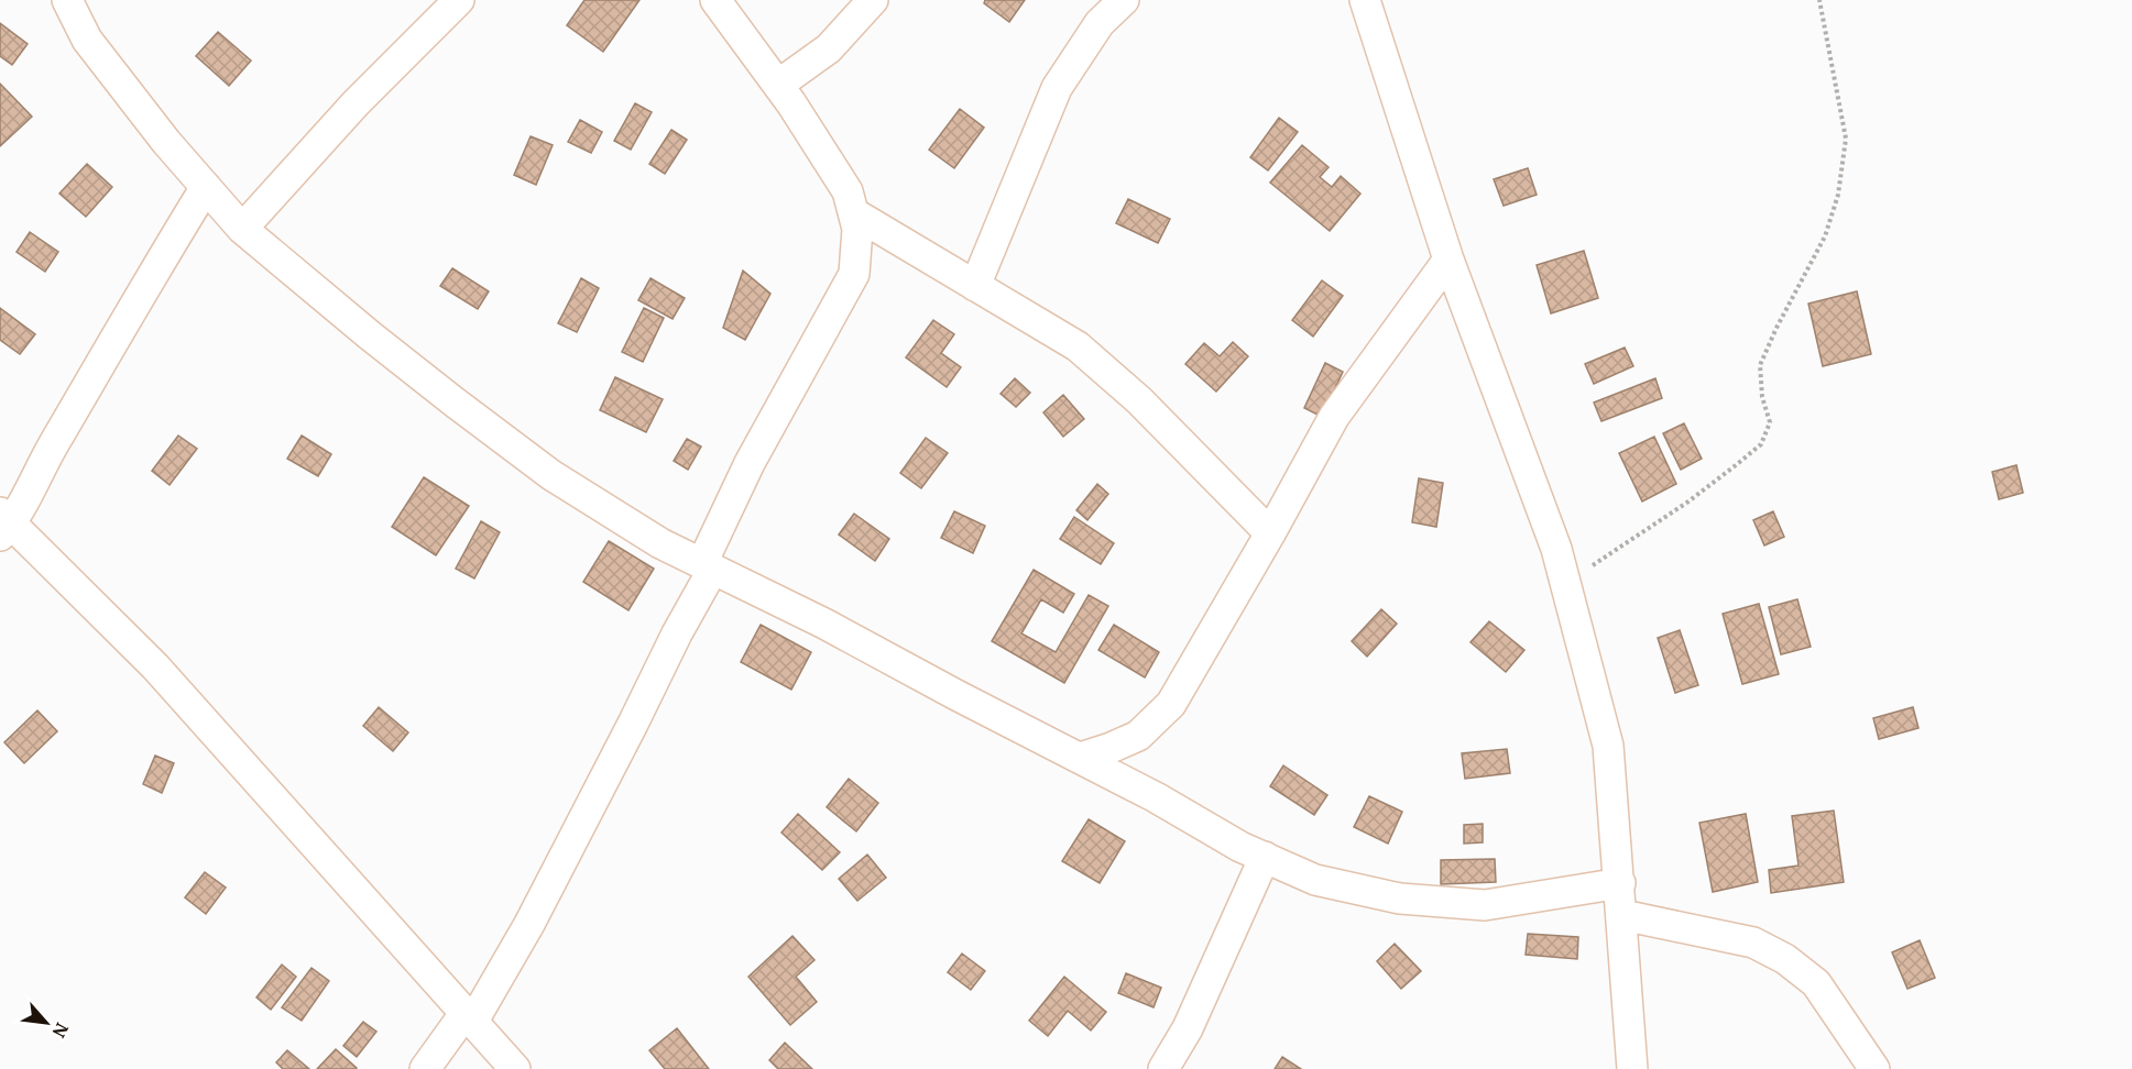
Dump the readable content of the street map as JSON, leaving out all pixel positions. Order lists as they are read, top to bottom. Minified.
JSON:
{"north":"bottom right"}
